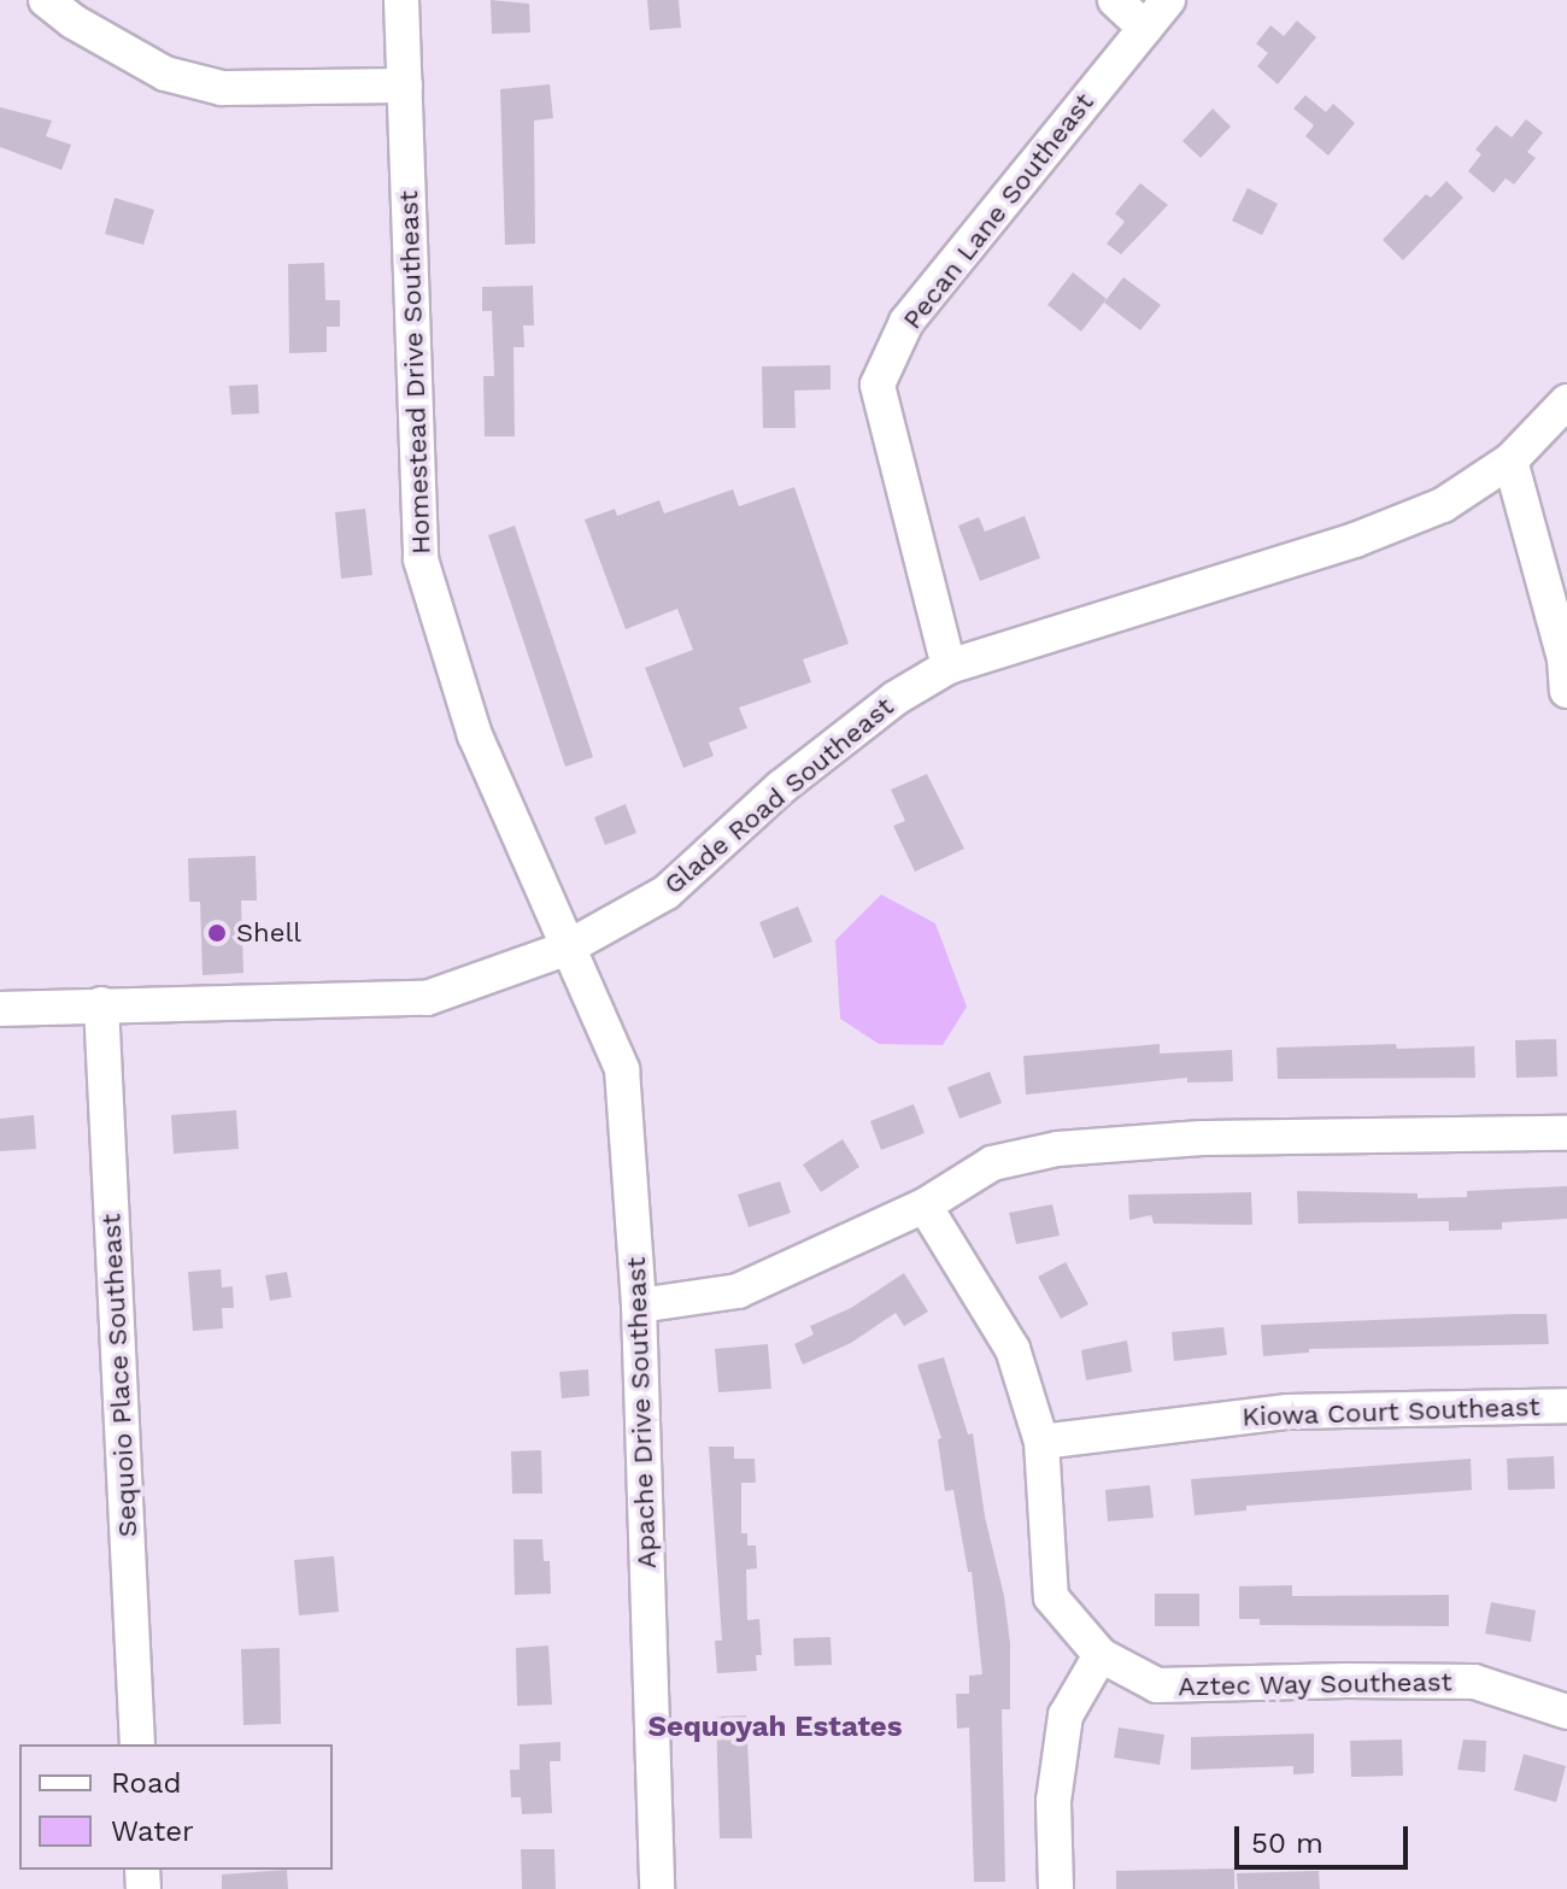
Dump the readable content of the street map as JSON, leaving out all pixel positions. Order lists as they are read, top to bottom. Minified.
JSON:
{"streets":{"street":["Pecan Lane Southeast","Homestead Drive Southeast","Glade Road Southeast","Sequoio Place Southeast","Kiowa Court Southeast","Apache Drive Southeast","Aztec Way Southeast"]},"crossings":[["Pecan Lane Southeast","Glade Road Southeast"],["Homestead Drive Southeast","Glade Road Southeast"],["Homestead Drive Southeast","Apache Drive Southeast"],["Glade Road Southeast","Sequoio Place Southeast"],["Glade Road Southeast","Apache Drive Southeast"],["Kiowa Court Southeast","Aztec Way Southeast"]],"districts":["Sequoyah Estates"],"places":["Shell"],"legend":["Road","Water"],"scale_bar":"50 m"}
